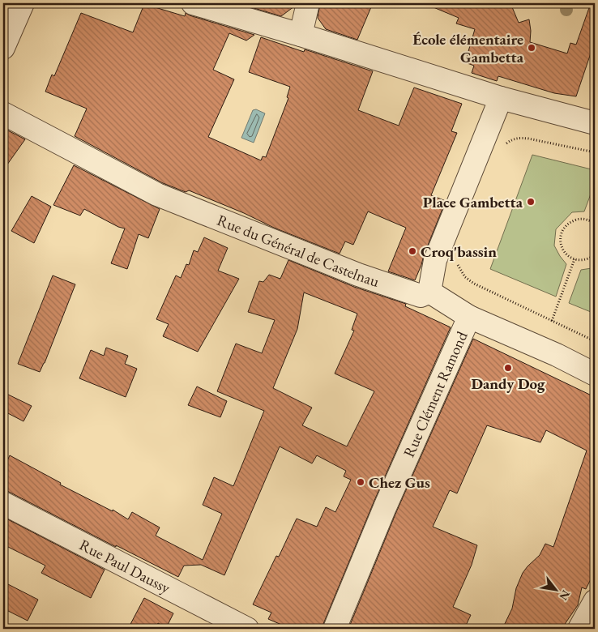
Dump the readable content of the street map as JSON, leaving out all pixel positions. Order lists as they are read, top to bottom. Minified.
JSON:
{"streets":{"street":["Rue du Général de Castelnau","Rue Clément Ramond","Rue Paul Daussy"]},"places":["École élémentaire Gambetta","Place Gambetta","Croq'bassin","Dandy Dog","Chez Gus"],"north":"bottom right"}
